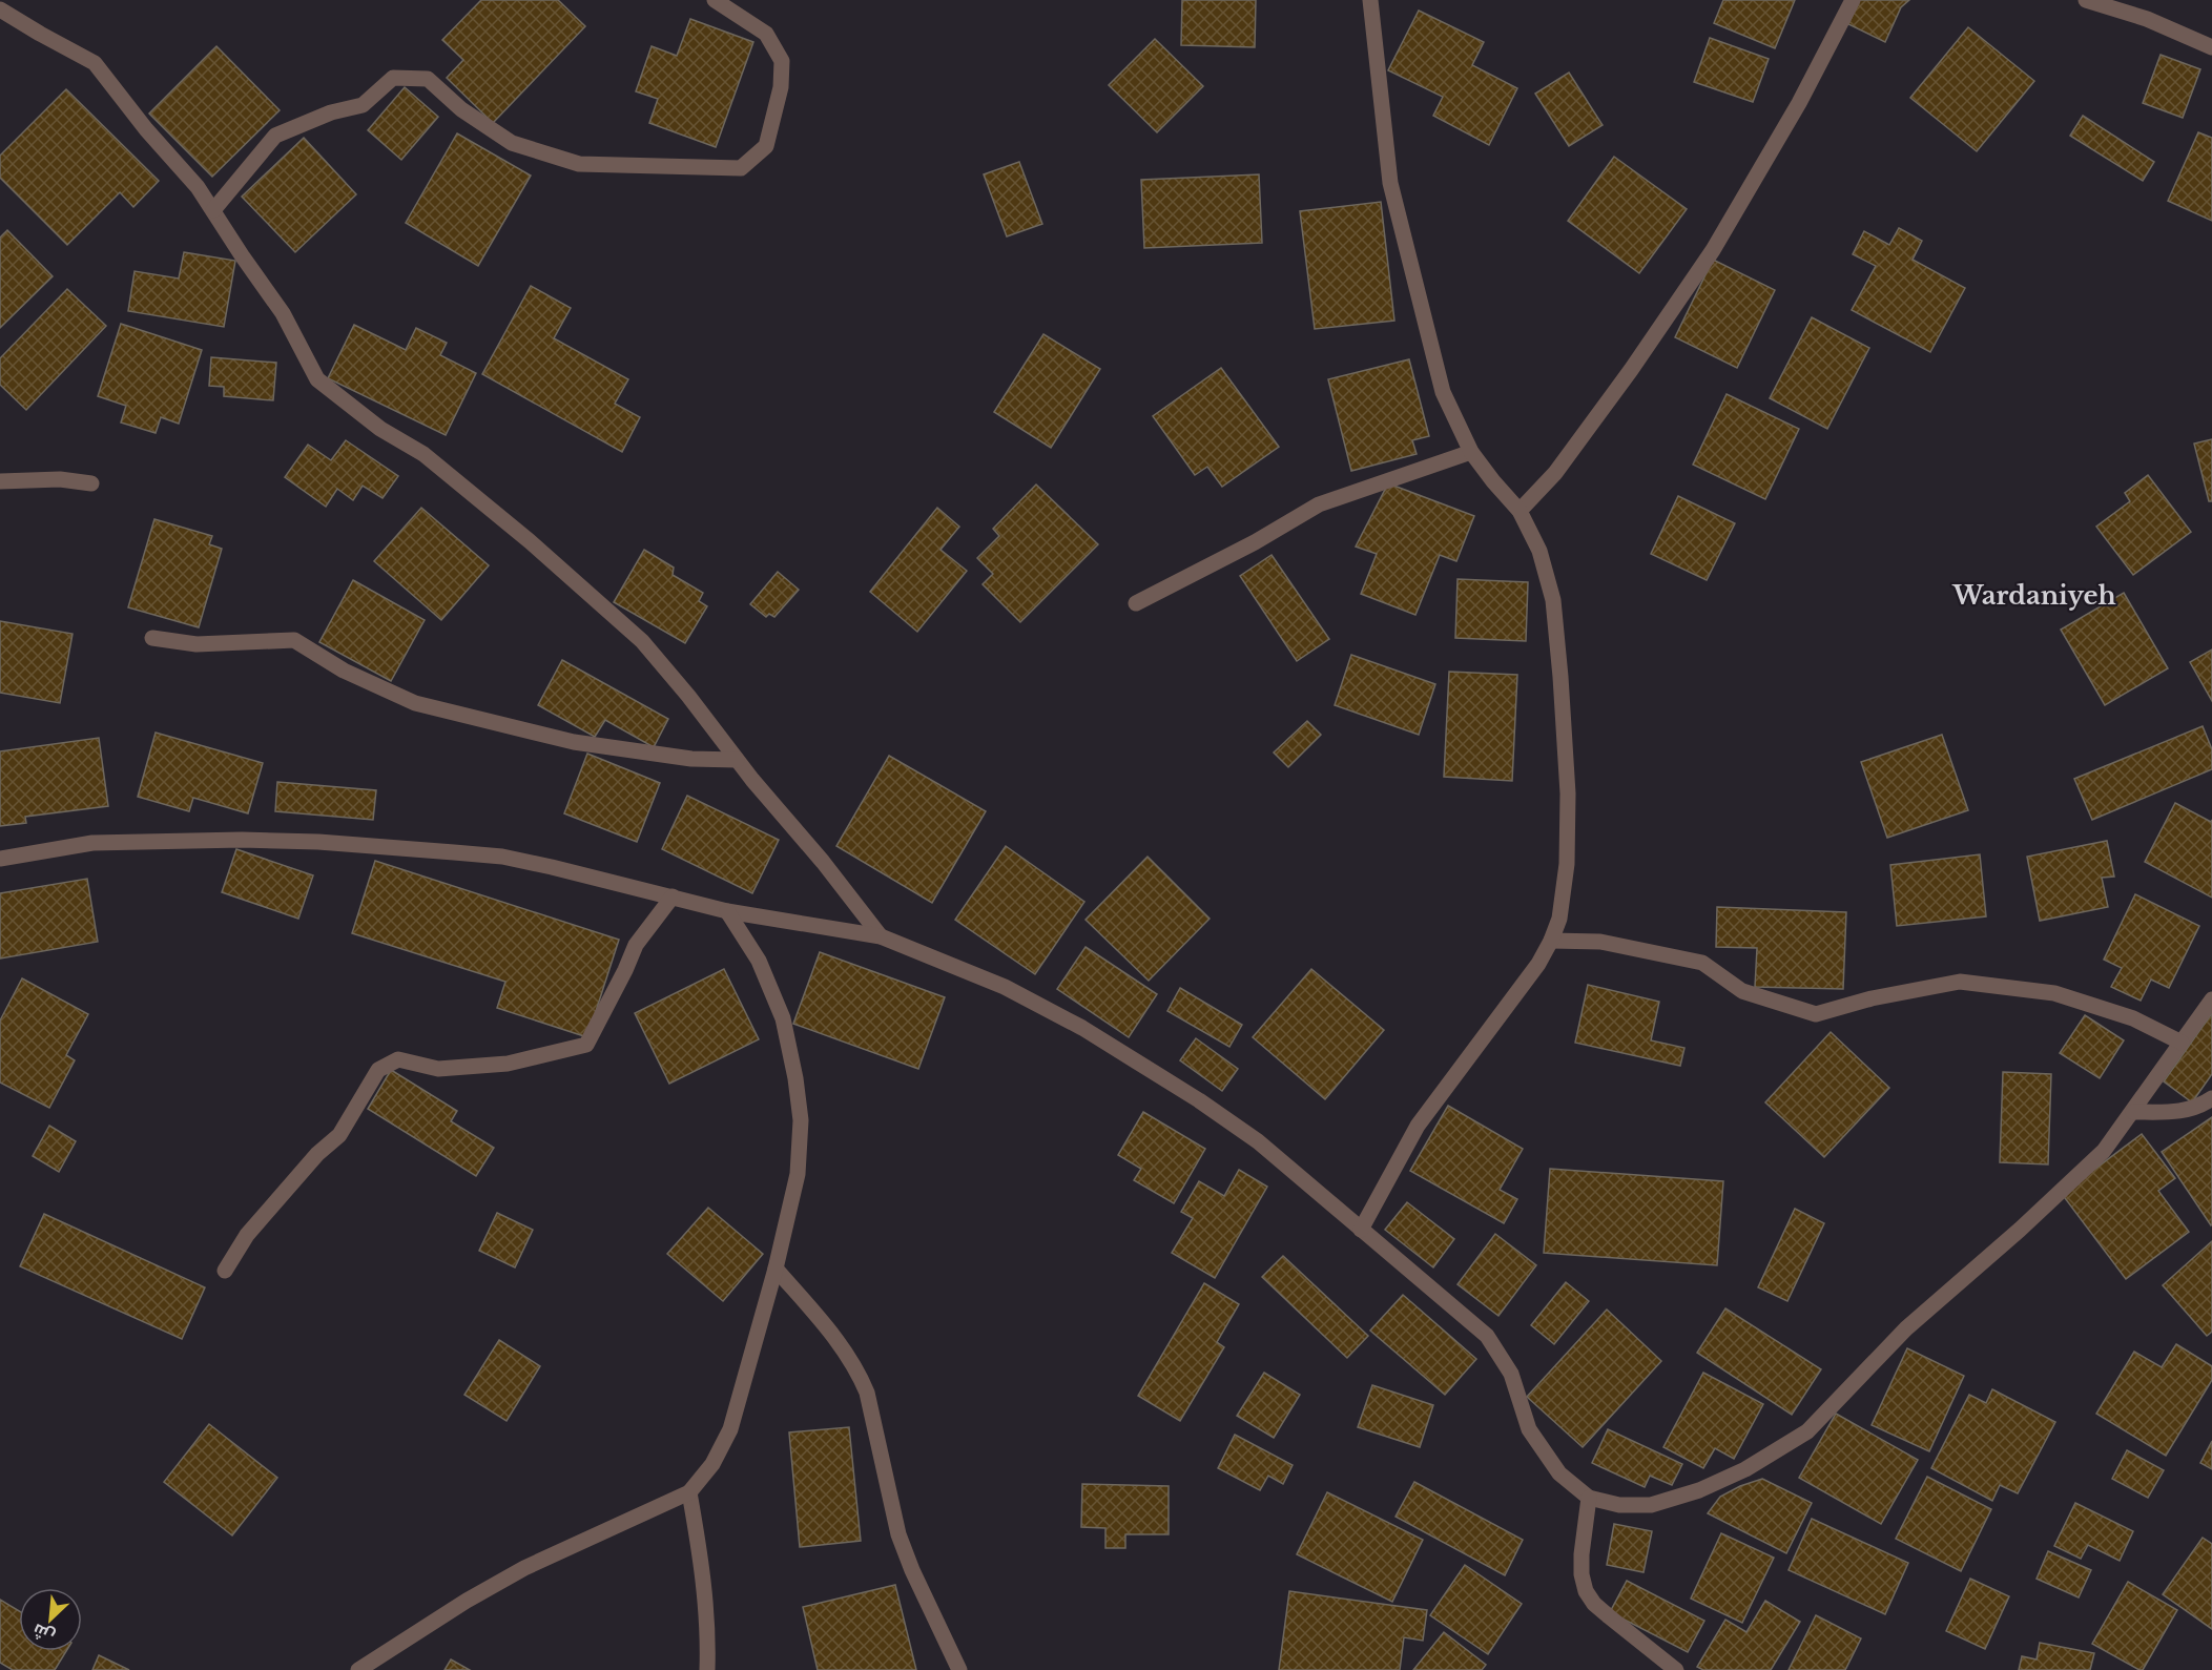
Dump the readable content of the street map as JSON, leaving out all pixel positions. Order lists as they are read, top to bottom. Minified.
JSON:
{"districts":["Wardaniyeh"],"north":"bottom left"}
